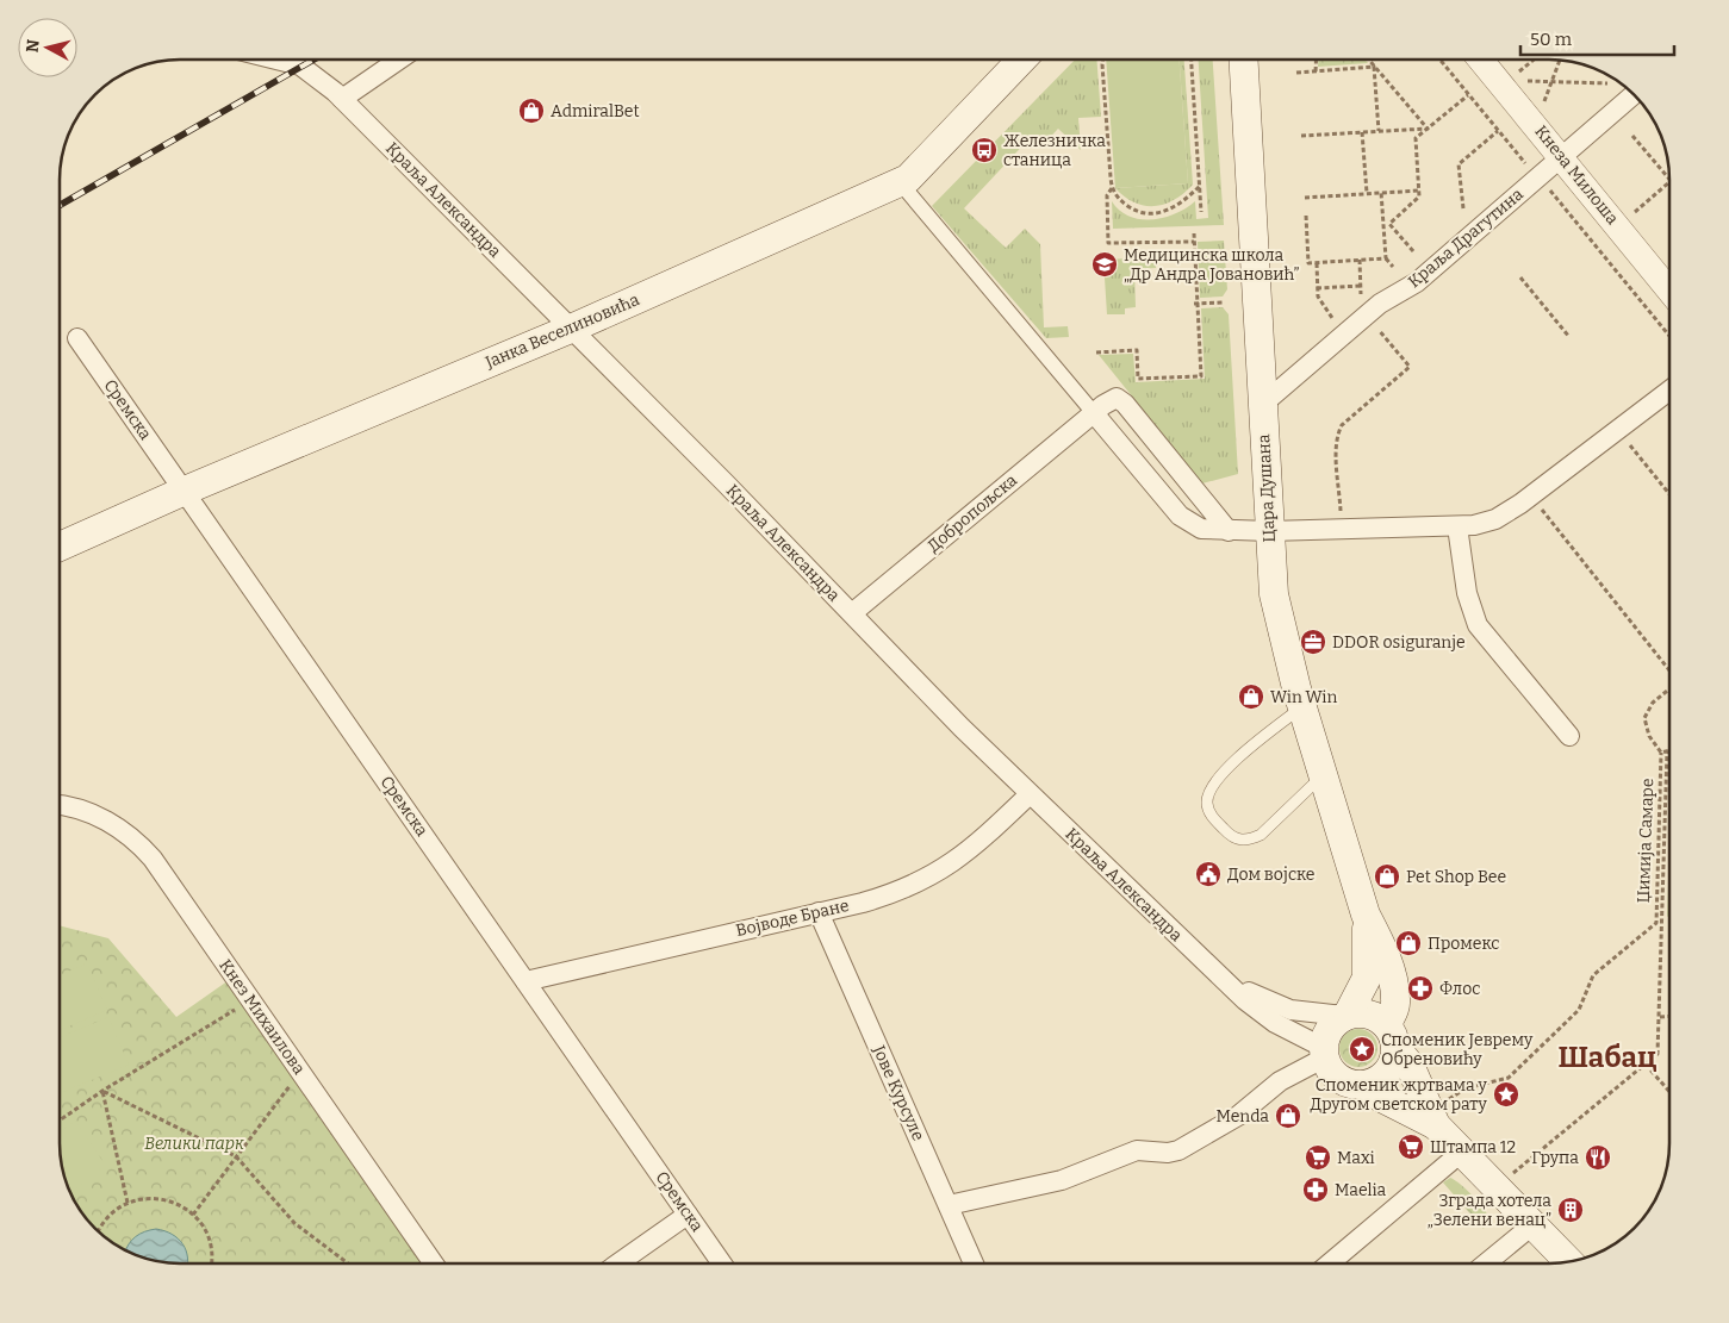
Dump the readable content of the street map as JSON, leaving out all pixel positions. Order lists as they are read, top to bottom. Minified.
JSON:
{"streets":{"main road":["Јанка Веселиновића","Цара Душана"],"street":["Кнеза Милоша","Краља Александра","Краља Драгутина","Сремска","Добропољска","Војводе Бране","Кнез Михаилова","Јове Курсуле"],"path":["Џимија Самаре"]},"crossings":[["Кнеза Милоша","Краља Драгутина"],["Краља Александра","Јанка Веселиновића"],["Краља Александра","Цара Душана"],["Краља Александра","Добропољска"],["Краља Александра","Војводе Бране"],["Краља Драгутина","Цара Душана"],["Јанка Веселиновића","Сремска"],["Сремска","Војводе Бране"],["Војводе Бране","Јове Курсуле"]],"districts":["Шабац"],"parks":["Велики парк"],"places":{"shop":["AdmiralBet","Win Win","Pet Shop Bee","Промекс","Menda"],"bus stop":["Железничка станица"],"school or university":["Медицинска школа „Др Андра Јовановић”"],"office":["DDOR osiguranje"],"public building":["Дом војске"],"pharmacy":["Флос","Maelia"],"place":["Споменик Јеврему Обреновићу","Споменик жртвама у Другом светском рату"],"supermarket":["Штампа 12","Maxi"],"restaurant":["Група"],"building":["Зграда хотела „Зелени венац”"]},"scale_bar":"50 m","north":"left"}
